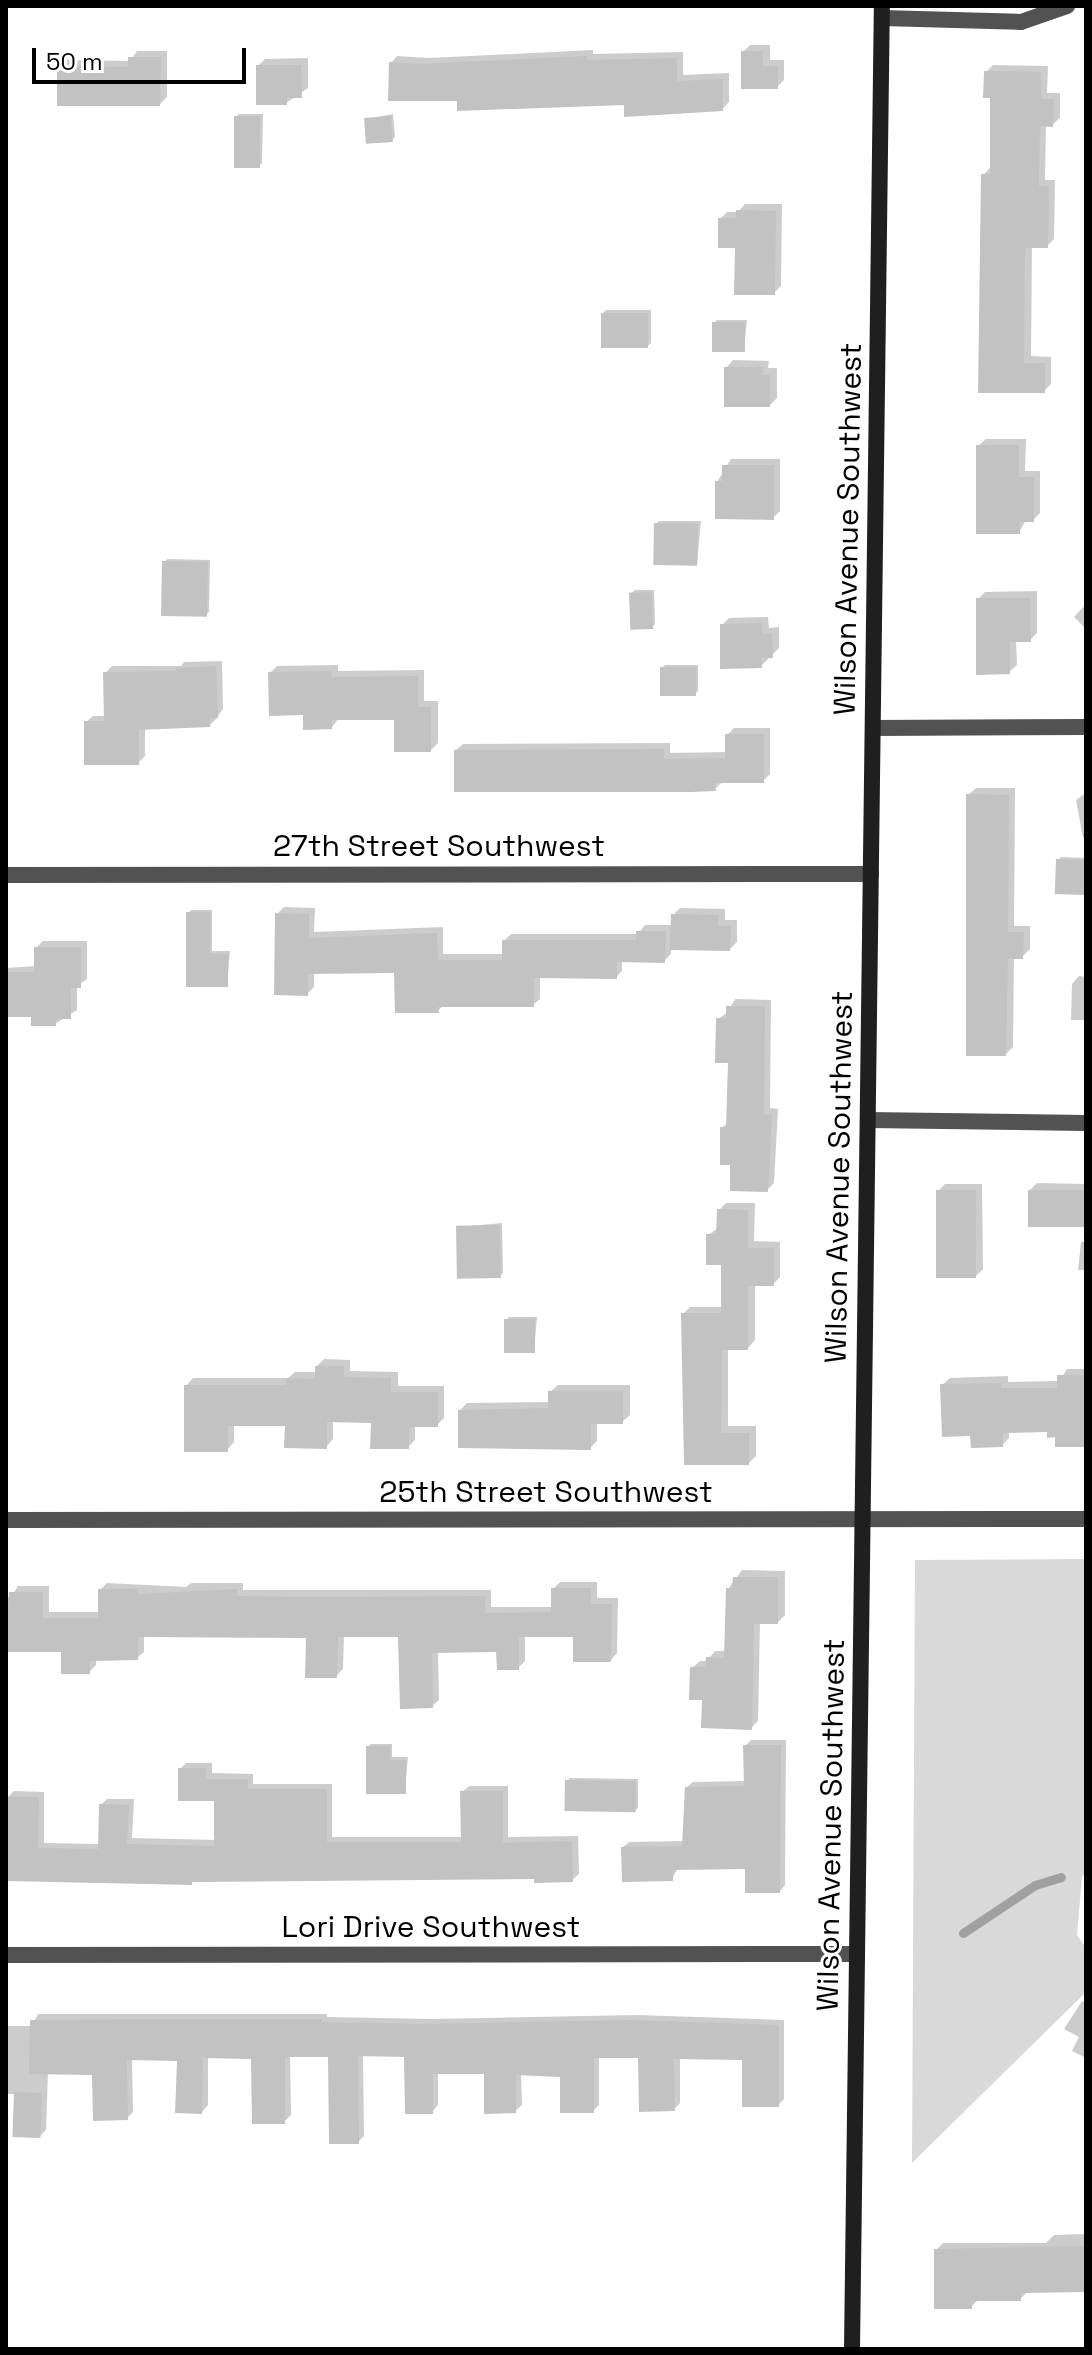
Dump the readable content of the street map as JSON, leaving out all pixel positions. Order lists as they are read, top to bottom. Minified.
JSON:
{"streets":{"main road":["Wilson Avenue Southwest"],"street":["27th Street Southwest","25th Street Southwest","Lori Drive Southwest"]},"crossings":[["Wilson Avenue Southwest","27th Street Southwest"],["Wilson Avenue Southwest","25th Street Southwest"],["Wilson Avenue Southwest","Lori Drive Southwest"]],"scale_bar":"50 m"}
